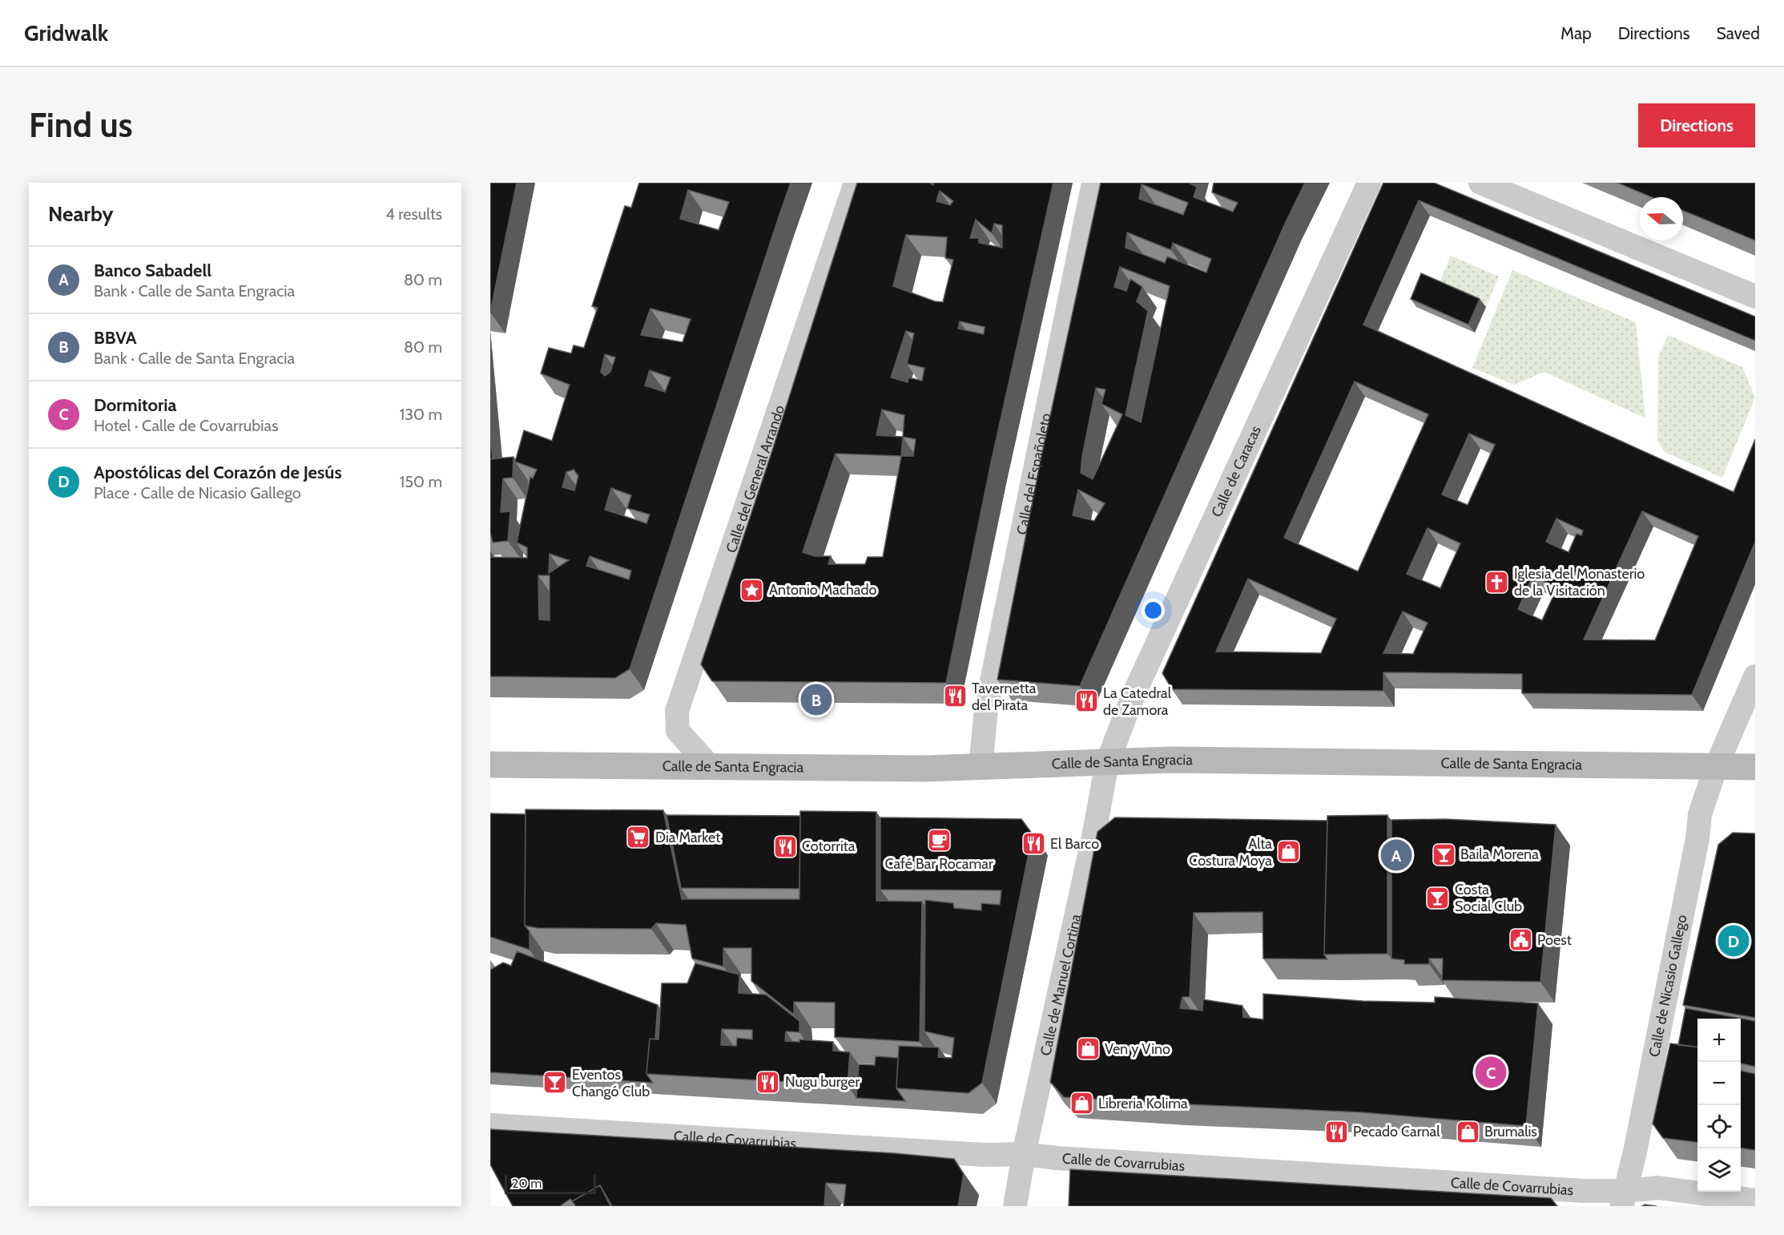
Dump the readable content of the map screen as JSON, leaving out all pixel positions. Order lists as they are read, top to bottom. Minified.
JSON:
{"streets":{"main road":["Calle de Santa Engracia"],"street":["Calle de Caracas","Calle del Españoleto","Calle del General Arrando","Calle de Manuel Cortina","Calle de Nicasio Gallego","Calle de Covarrubias"]},"crossings":[["Calle de Caracas","Calle de Santa Engracia"],["Calle de Caracas","Calle de Manuel Cortina"],["Calle del Españoleto","Calle de Santa Engracia"],["Calle del General Arrando","Calle de Santa Engracia"],["Calle de Santa Engracia","Calle de Manuel Cortina"],["Calle de Santa Engracia","Calle de Nicasio Gallego"],["Calle de Manuel Cortina","Calle de Covarrubias"],["Calle de Nicasio Gallego","Calle de Covarrubias"]],"places":{"church":["Iglesia del Monasterio de la Visitación"],"place":["Antonio Machado"],"restaurant":["Tavernetta del Pirata","La Catedral de Zamora","El Barco","Cotorrita","Nugu burger","Pecado Carnal"],"supermarket":["Dia Market"],"cafe":["Café Bar Rocamar"],"shop":["Alta Costura Moya","Ven y Vino","Libreria Kolima","Brumalis"],"bar":["Baila Morena","Costa Social Club","Eventos Changó Club"],"public building":["Poest"]},"scale_bar":"20 m","north":"left","page":{"header":"Gridwalk","nav":["Map","Directions","Saved"],"buttons":"Directions","title":"Find us","heading":["Nearby","4 results"],"list":[{"mark":"A","name":"Banco Sabadell","note":"Bank · Calle de Santa Engracia","value":"80 m"},{"mark":"B","name":"BBVA","note":"Bank · Calle de Santa Engracia","value":"80 m"},{"mark":"C","name":"Dormitoria","note":"Hotel · Calle de Covarrubias","value":"130 m"},{"mark":"D","name":"Apostólicas del Corazón de Jesús","note":"Place · Calle de Nicasio Gallego","value":"150 m"}],"pins":["B","A","D","C"],"map_buttons":["+","−"],"scale":"20 m"}}
